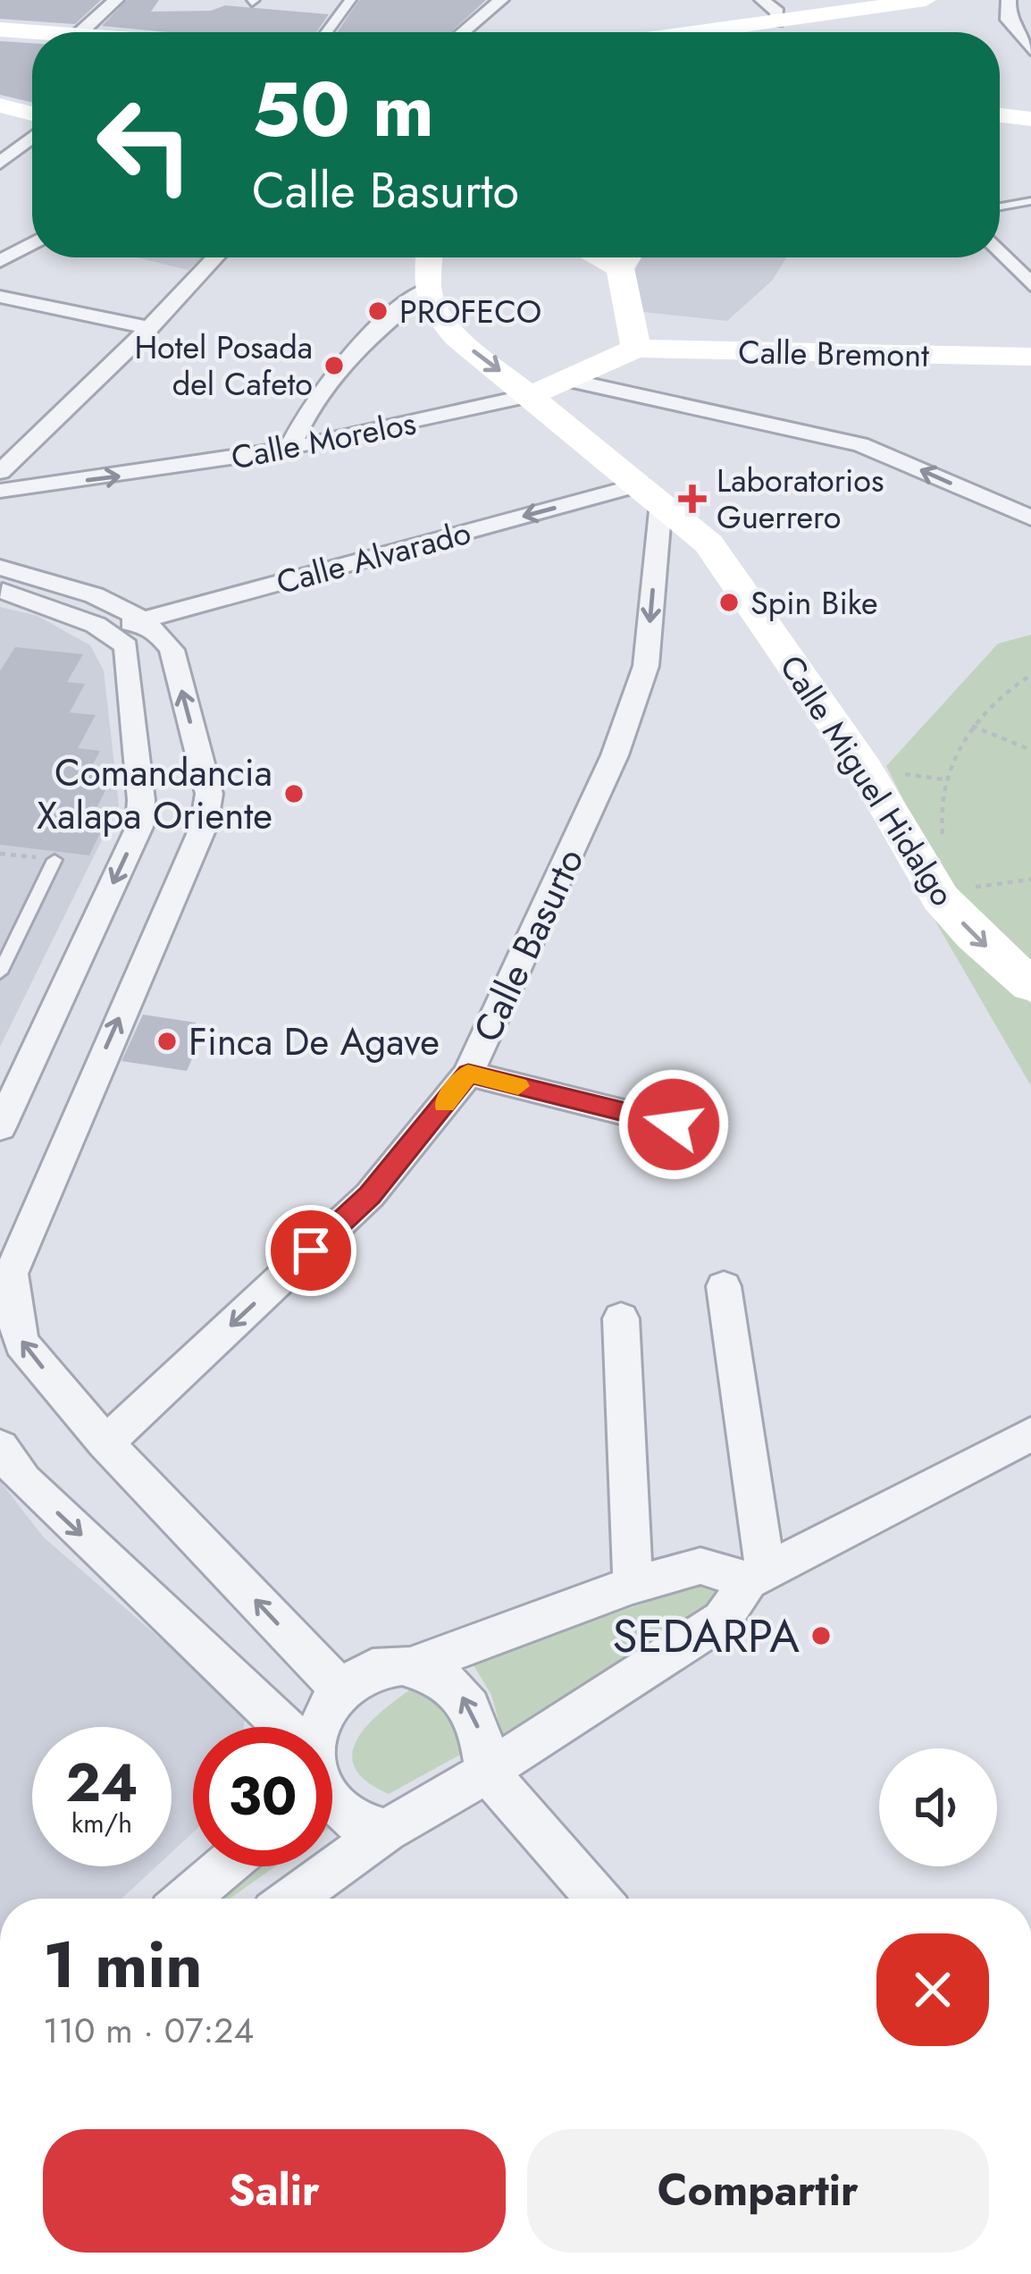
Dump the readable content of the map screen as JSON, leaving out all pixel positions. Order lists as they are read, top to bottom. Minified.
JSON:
{"streets":{"main road":["Calle Bremont","Calle Morelos","Calle Miguel Hidalgo"],"street":["Calle Alvarado","Calle Basurto"]},"crossings":[["Calle Bremont","Calle Morelos"],["Calle Morelos","Calle Miguel Hidalgo"],["Calle Alvarado","Calle Miguel Hidalgo"],["Calle Alvarado","Calle Basurto"],["Calle Miguel Hidalgo","Calle Basurto"]],"one_way":["Calle Morelos","Calle Alvarado","Calle Miguel Hidalgo","Calle Basurto"],"places":{"other":["PROFECO","Hotel Posada del Cafeto","Spin Bike","Comandancia Xalapa Oriente","Finca De Agave","SEDARPA"],"health":["Laboratorios Guerrero"]},"page":{"turn":["50 m","Calle Basurto"],"speed":"24 km/h","limit":"30","heading":["1 min","110 m · 07:24"],"buttons":["Salir","Compartir"]}}
